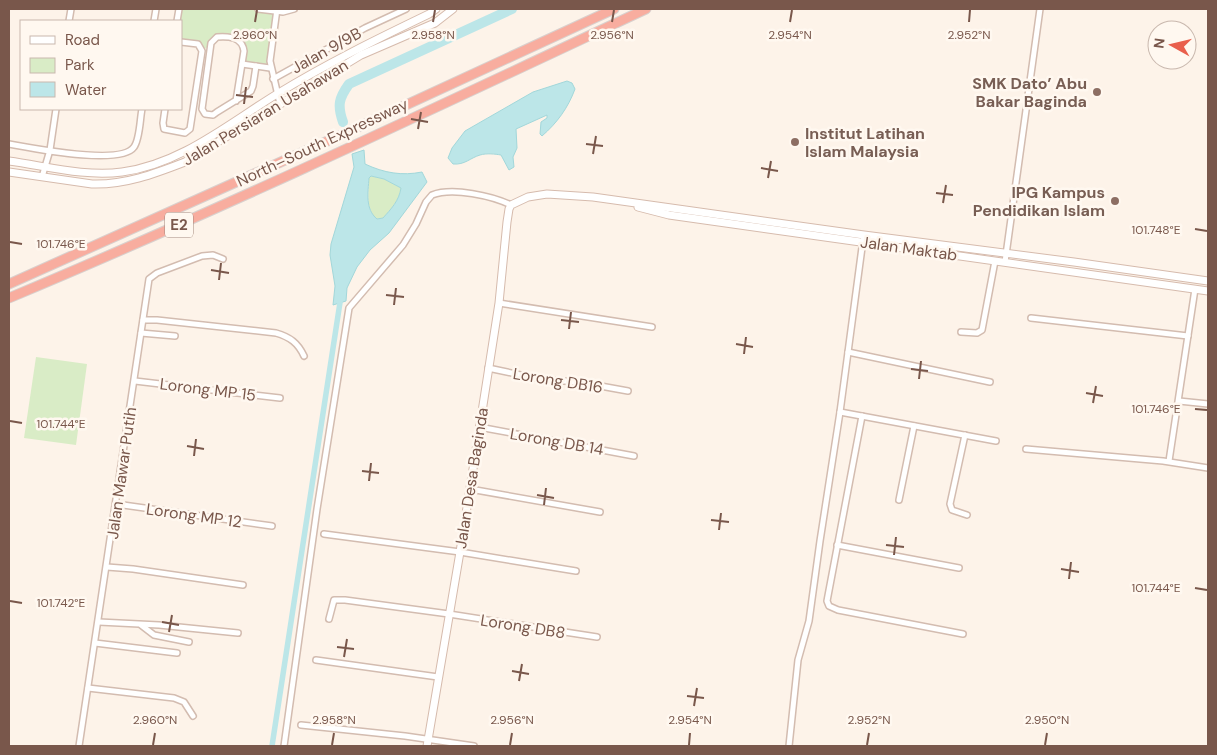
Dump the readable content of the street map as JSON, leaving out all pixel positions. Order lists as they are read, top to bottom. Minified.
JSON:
{"streets":{"highway":["North–South Expressway","E2"],"street":["Jalan 9/9B","Jalan Persiaran Usahawan","Jalan Maktab","Lorong DB16","Lorong MP 15","Lorong DB 14","Jalan Mawar Putih","Jalan Desa Baginda","Lorong MP 12","Lorong DB8"]},"crossings":[["Jalan Maktab","Jalan Desa Baginda"],["Lorong DB16","Jalan Desa Baginda"],["Lorong MP 15","Jalan Mawar Putih"],["Lorong DB 14","Jalan Desa Baginda"],["Jalan Mawar Putih","Lorong MP 12"],["Jalan Desa Baginda","Lorong DB8"]],"places":["SMK Dato’ Abu Bakar Baginda","Institut Latihan Islam Malaysia","IPG Kampus Pendidikan Islam"],"legend":["Road","Park","Water"],"north":"left","coordinates":["2.960°N","2.958°N","2.956°N","2.954°N","2.952°N","101.748°E","101.746°E","101.744°E","101.742°E","2.950°N"]}
